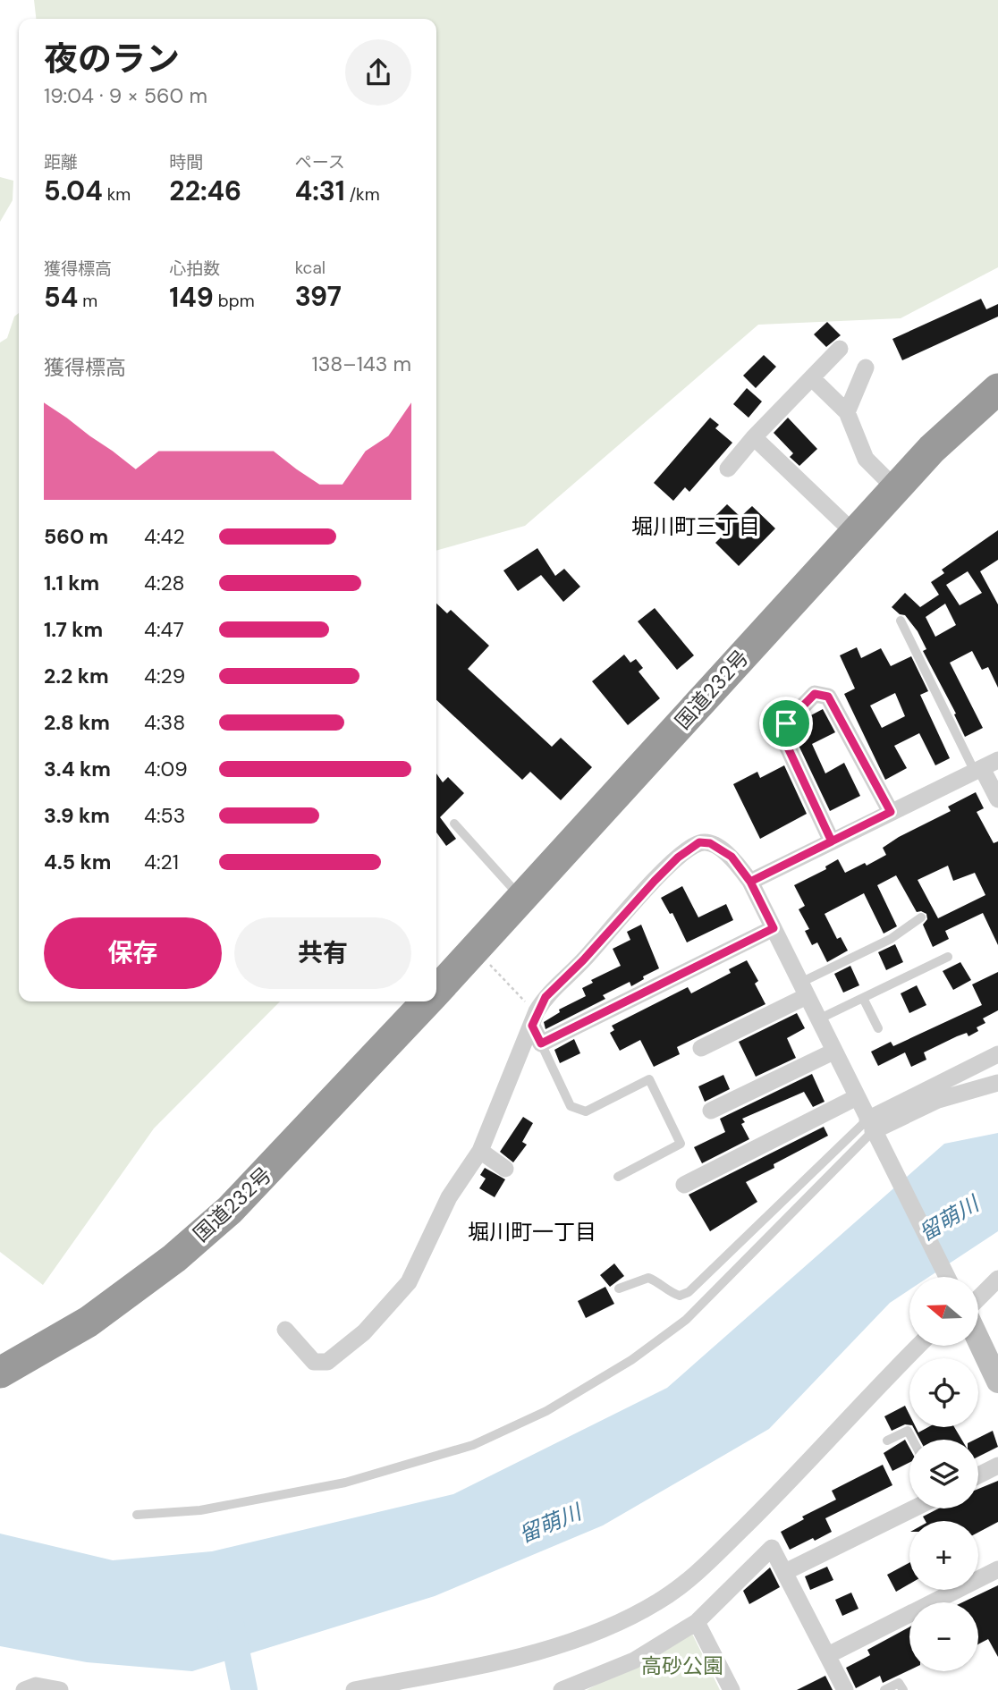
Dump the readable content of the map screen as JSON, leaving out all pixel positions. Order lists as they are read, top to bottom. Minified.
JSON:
{"streets":{"highway":["国道232号"]},"districts":["堀川町三丁目","堀川町一丁目"],"water":["留萌川"],"parks":["高砂公園"],"north":"left","page":{"heading":["夜のラン","19:04 · 9 × 560 m"],"stats":[["距離","5.04 km"],["時間","22:46"],["ペース","4:31 /km"],["獲得標高","54 m"],["心拍数","149 bpm"],["kcal","397"]],"chart":["獲得標高","138–143 m"],"list":[{"name":"560 m","note":"4:42"},{"name":"1.1 km","note":"4:28"},{"name":"1.7 km","note":"4:47"},{"name":"2.2 km","note":"4:29"},{"name":"2.8 km","note":"4:38"},{"name":"3.4 km","note":"4:09"},{"name":"3.9 km","note":"4:53"},{"name":"4.5 km","note":"4:21"}],"buttons":["保存","共有"],"map_buttons":["+","−"]}}
